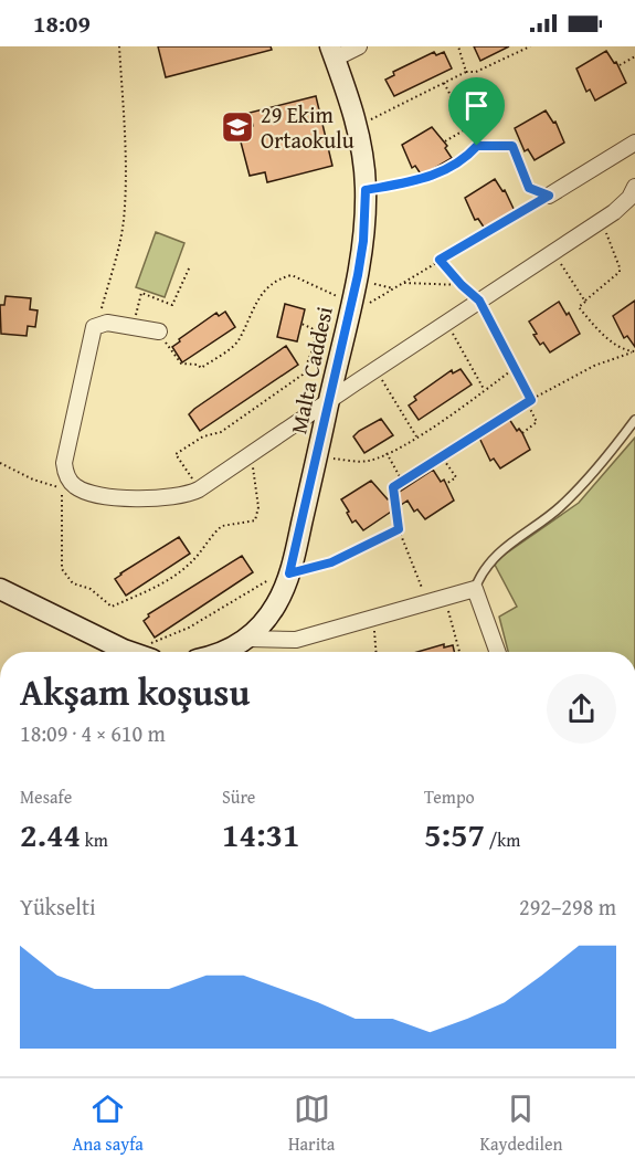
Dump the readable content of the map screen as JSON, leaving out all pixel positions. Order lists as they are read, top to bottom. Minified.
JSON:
{"streets":{"main road":["Malta Caddesi"]},"places":{"school or university":["29 Ekim Ortaokulu"]},"page":{"status":"18:09","heading":["Akşam koşusu","18:09 · 4 × 610 m"],"stats":[["Mesafe","2.44 km"],["Süre","14:31"],["Tempo","5:57 /km"]],"chart":["Yükselti","292–298 m"],"tabs":["Ana sayfa","Harita","Kaydedilen"]}}
